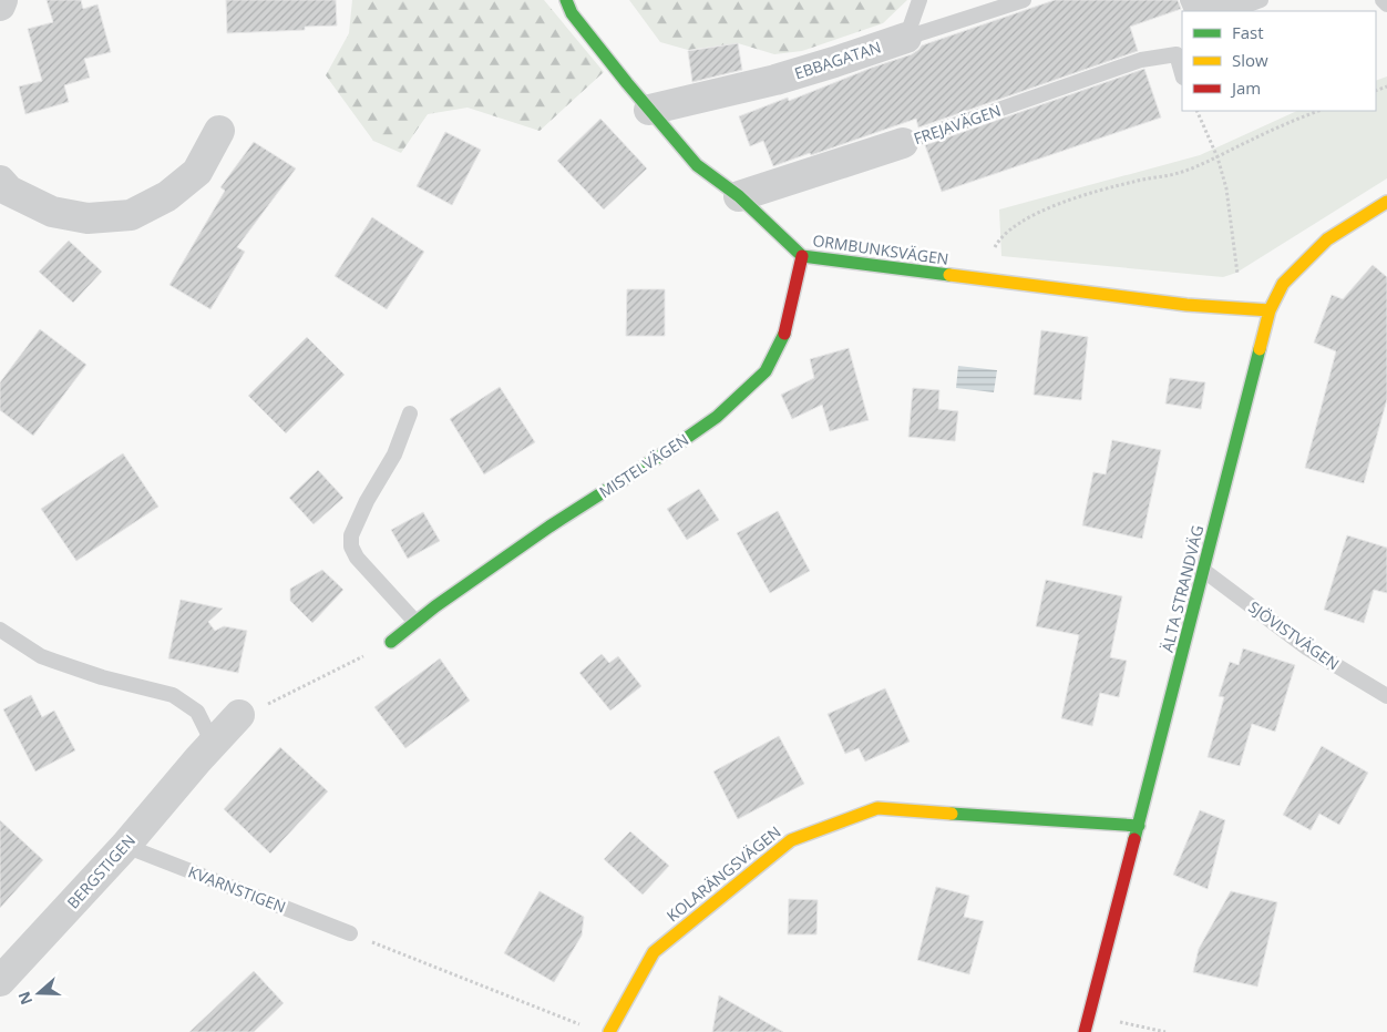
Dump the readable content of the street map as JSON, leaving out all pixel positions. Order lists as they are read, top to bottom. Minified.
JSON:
{"streets":{"street":["EBBAGATAN","FREJAVÄGEN","ORMBUNKSVÄGEN","MISTELVÄGEN","ÄLTA STRANDVÄG","BERGSTIGEN","KOLARÄNGSVÄGEN"],"lane":["SJÖVISTVÄGEN","KVARNSTIGEN"]},"crossings":[["EBBAGATAN","ORMBUNKSVÄGEN"],["FREJAVÄGEN","ORMBUNKSVÄGEN"],["ORMBUNKSVÄGEN","MISTELVÄGEN"],["ORMBUNKSVÄGEN","ÄLTA STRANDVÄG"],["ÄLTA STRANDVÄG","SJÖVISTVÄGEN"],["ÄLTA STRANDVÄG","KOLARÄNGSVÄGEN"],["BERGSTIGEN","KVARNSTIGEN"]],"legend":["Fast","Slow","Jam"],"north":"left"}
